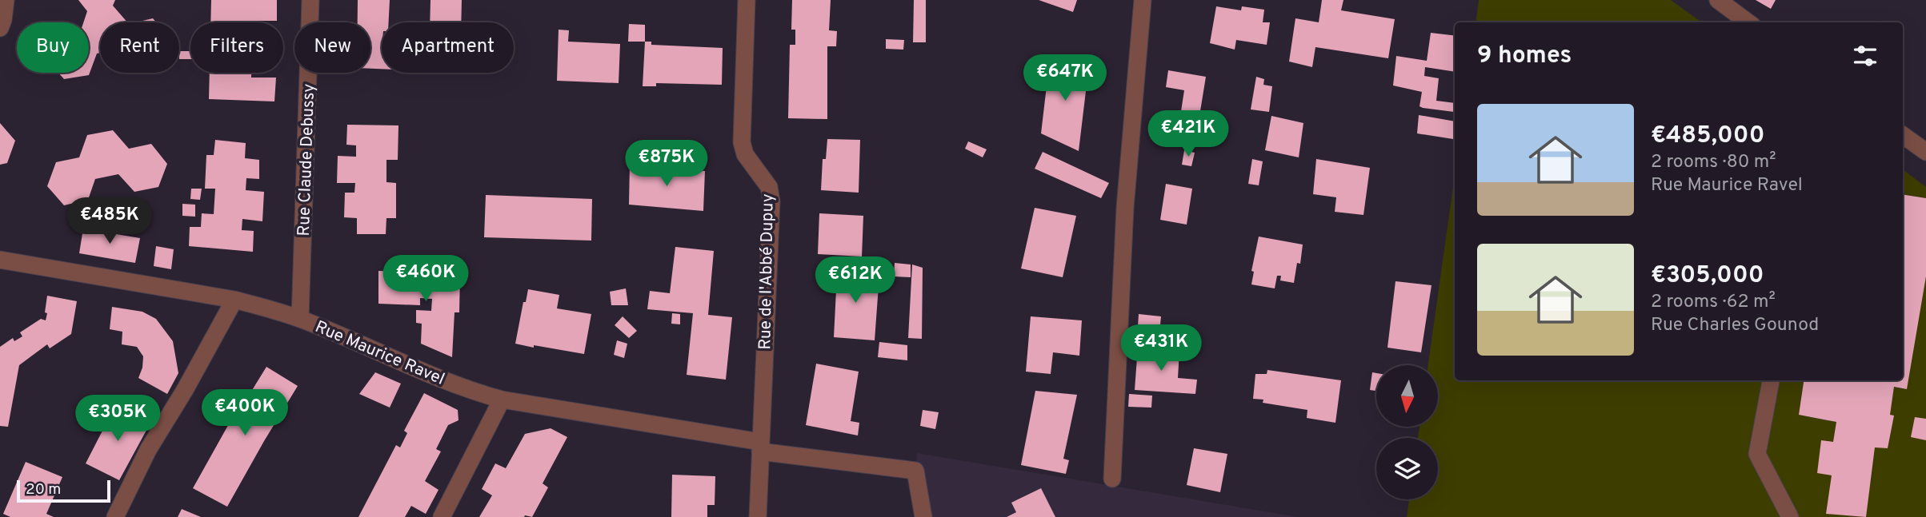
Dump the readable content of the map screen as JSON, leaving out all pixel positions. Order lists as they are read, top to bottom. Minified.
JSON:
{"streets":{"street":["Rue Claude Debussy","Rue de l'Abbé Dupuy","Rue Maurice Ravel"]},"crossings":[["Rue Claude Debussy","Rue Maurice Ravel"],["Rue de l'Abbé Dupuy","Rue Maurice Ravel"]],"scale_bar":"20 m","north":"bottom","page":{"chip":["Buy","Rent","Filters","New","Apartment"],"heading":"9 homes","price":["€647K","€421K","€875K","€485K","€460K","€612K","€431K","€400K","€305K"],"list":[{"name":"€485,000","note":"2 rooms · 80 m² · Rue Maurice Ravel"},{"name":"€305,000","note":"2 rooms · 62 m² · Rue Charles Gounod"}],"scale":"20 m"}}
